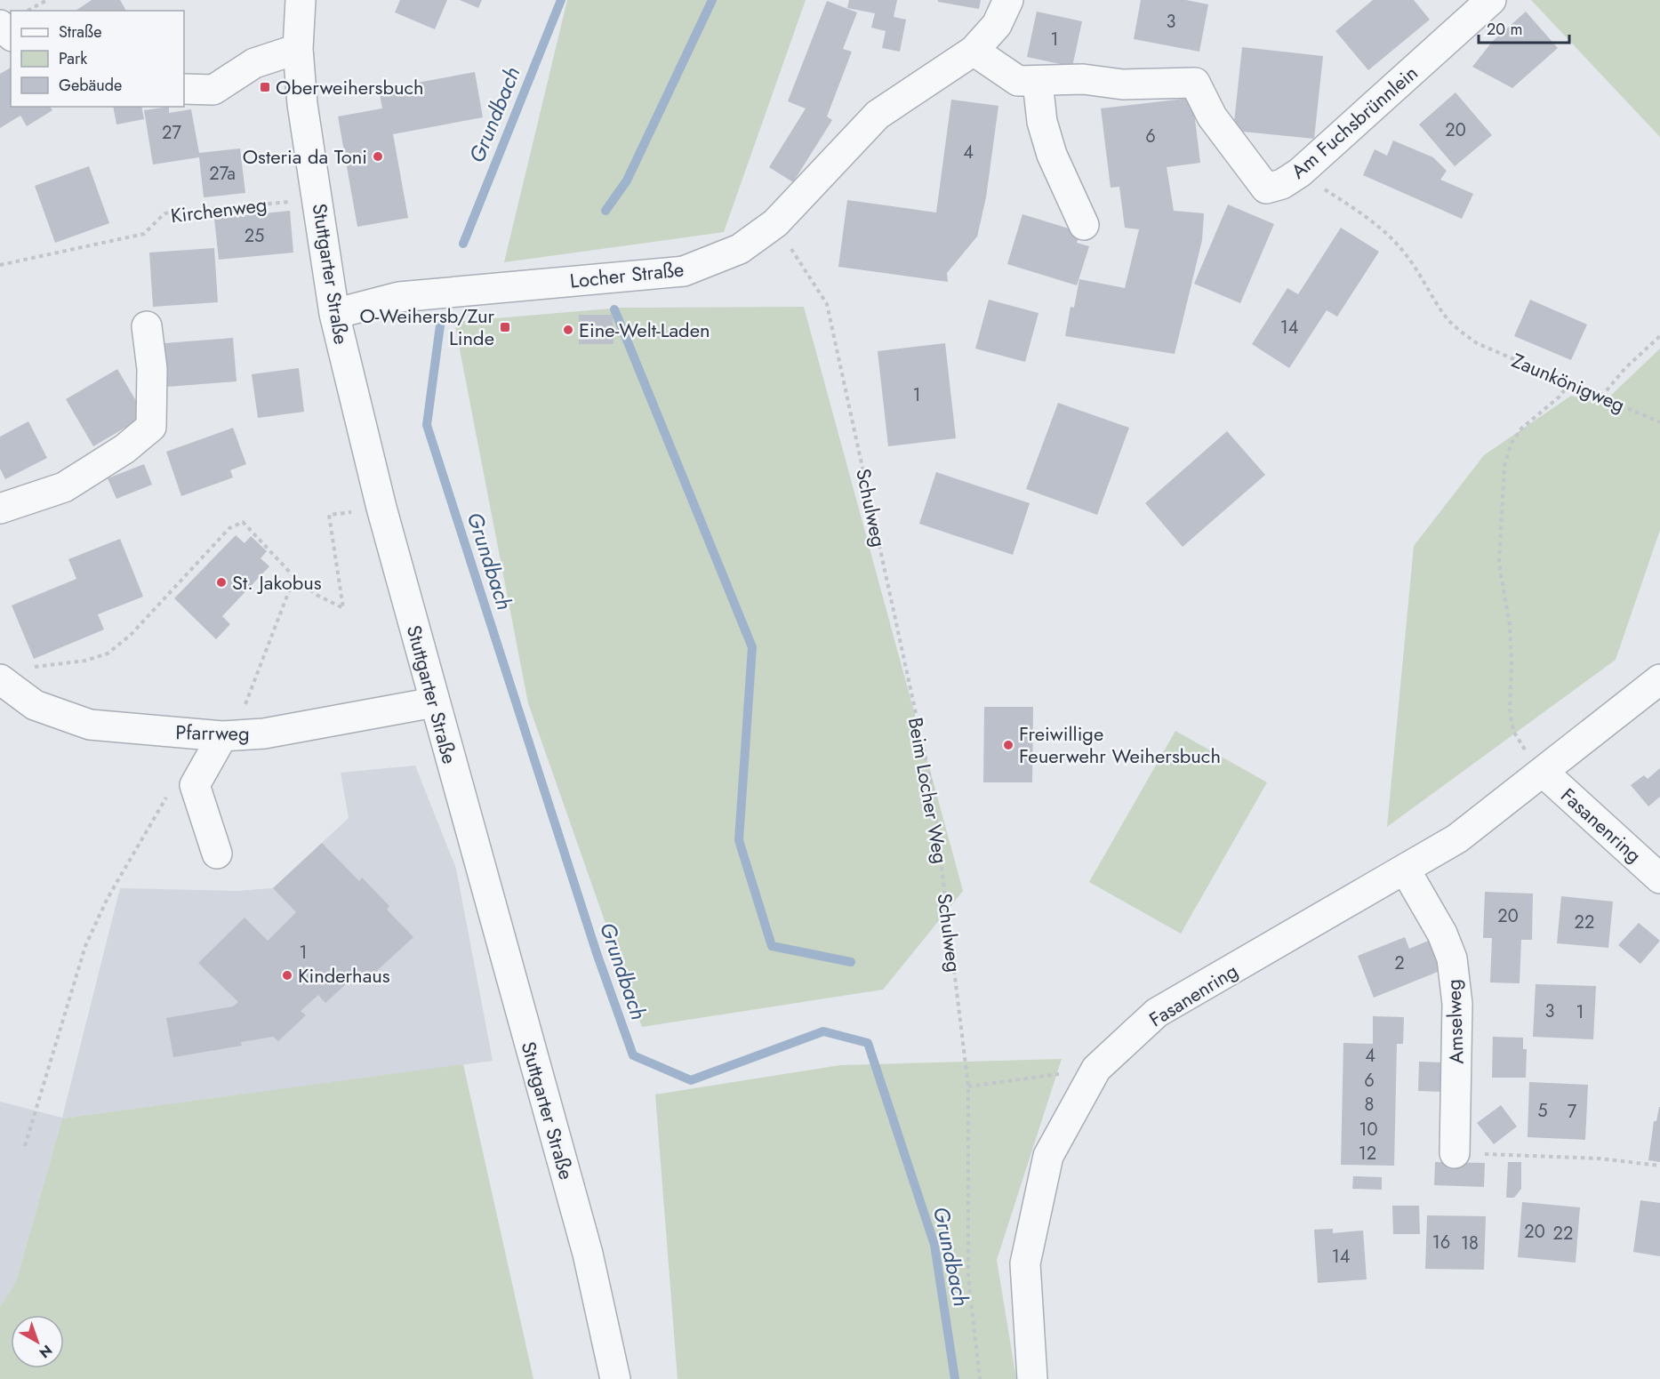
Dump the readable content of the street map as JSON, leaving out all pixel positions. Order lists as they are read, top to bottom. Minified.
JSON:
{"streets":{"street":["Am Fuchsbrünnlein","Stuttgarter Straße","Locher Straße","Pfarrweg","Fasanenring","Amselweg"],"path":["Kirchenweg","Zaunkönigweg","Schulweg"]},"crossings":[["Am Fuchsbrünnlein","Locher Straße"],["Am Fuchsbrünnlein","Zaunkönigweg"],["Kirchenweg","Stuttgarter Straße"],["Stuttgarter Straße","Locher Straße"],["Stuttgarter Straße","Pfarrweg"],["Fasanenring","Amselweg"]],"water":["Grundbach"],"places":{"transit":["Oberweihersbuch","O-Weihersb/Zur Linde"],"other":["Osteria da Toni","Eine-Welt-Laden","St. Jakobus","Freiwillige Feuerwehr Weihersbuch","Kinderhaus"]},"house_numbers":["3","1","20","27","6","4","27a","25","14","1","20","22","1","2","3","1","4","6","8","5","7","10","12","20","22","16","18","14"],"legend":["Straße","Park","Gebäude"],"scale_bar":"20 m","north":"bottom right"}
